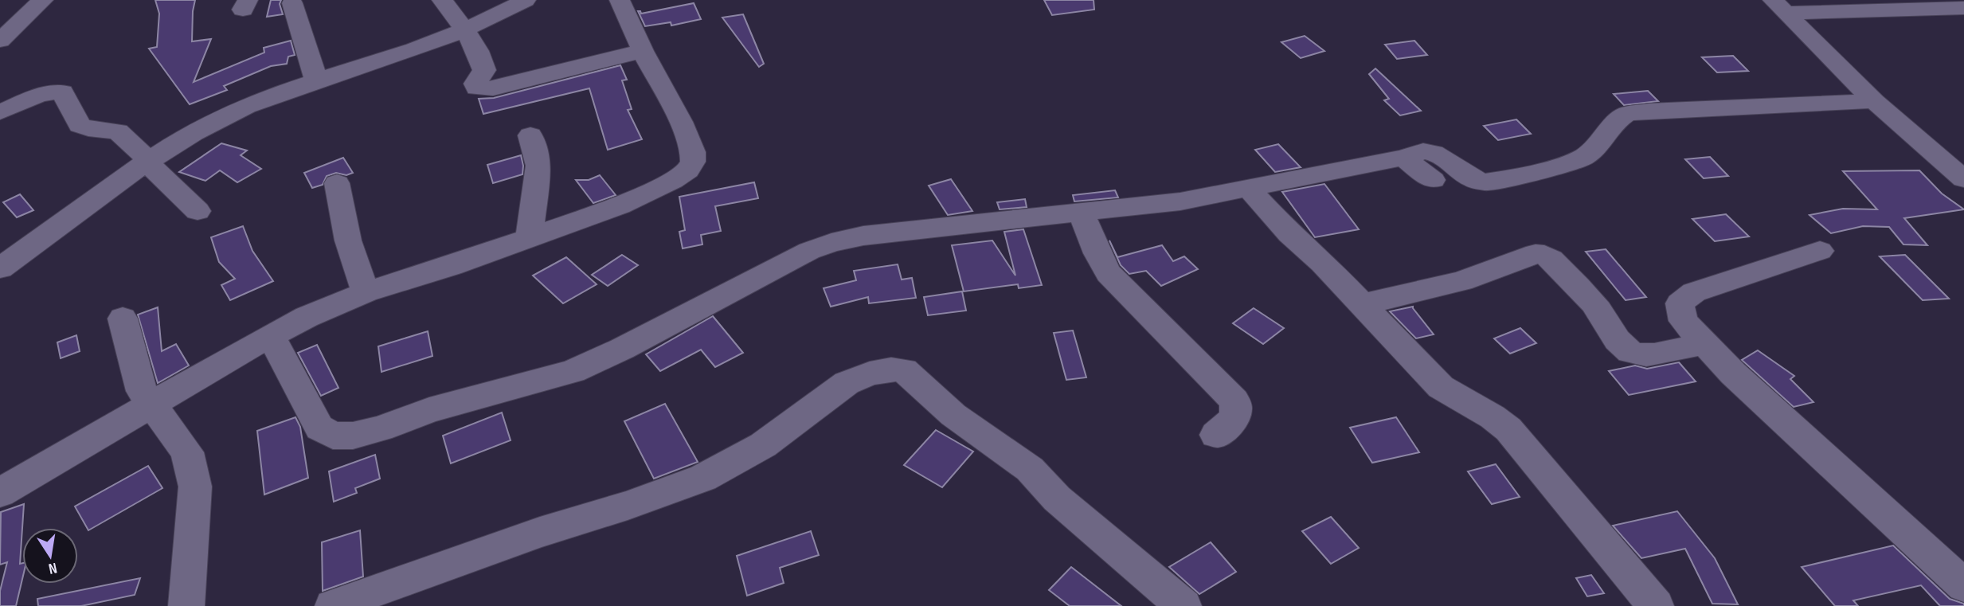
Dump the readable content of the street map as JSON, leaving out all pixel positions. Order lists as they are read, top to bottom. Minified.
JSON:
{"north":"bottom"}
